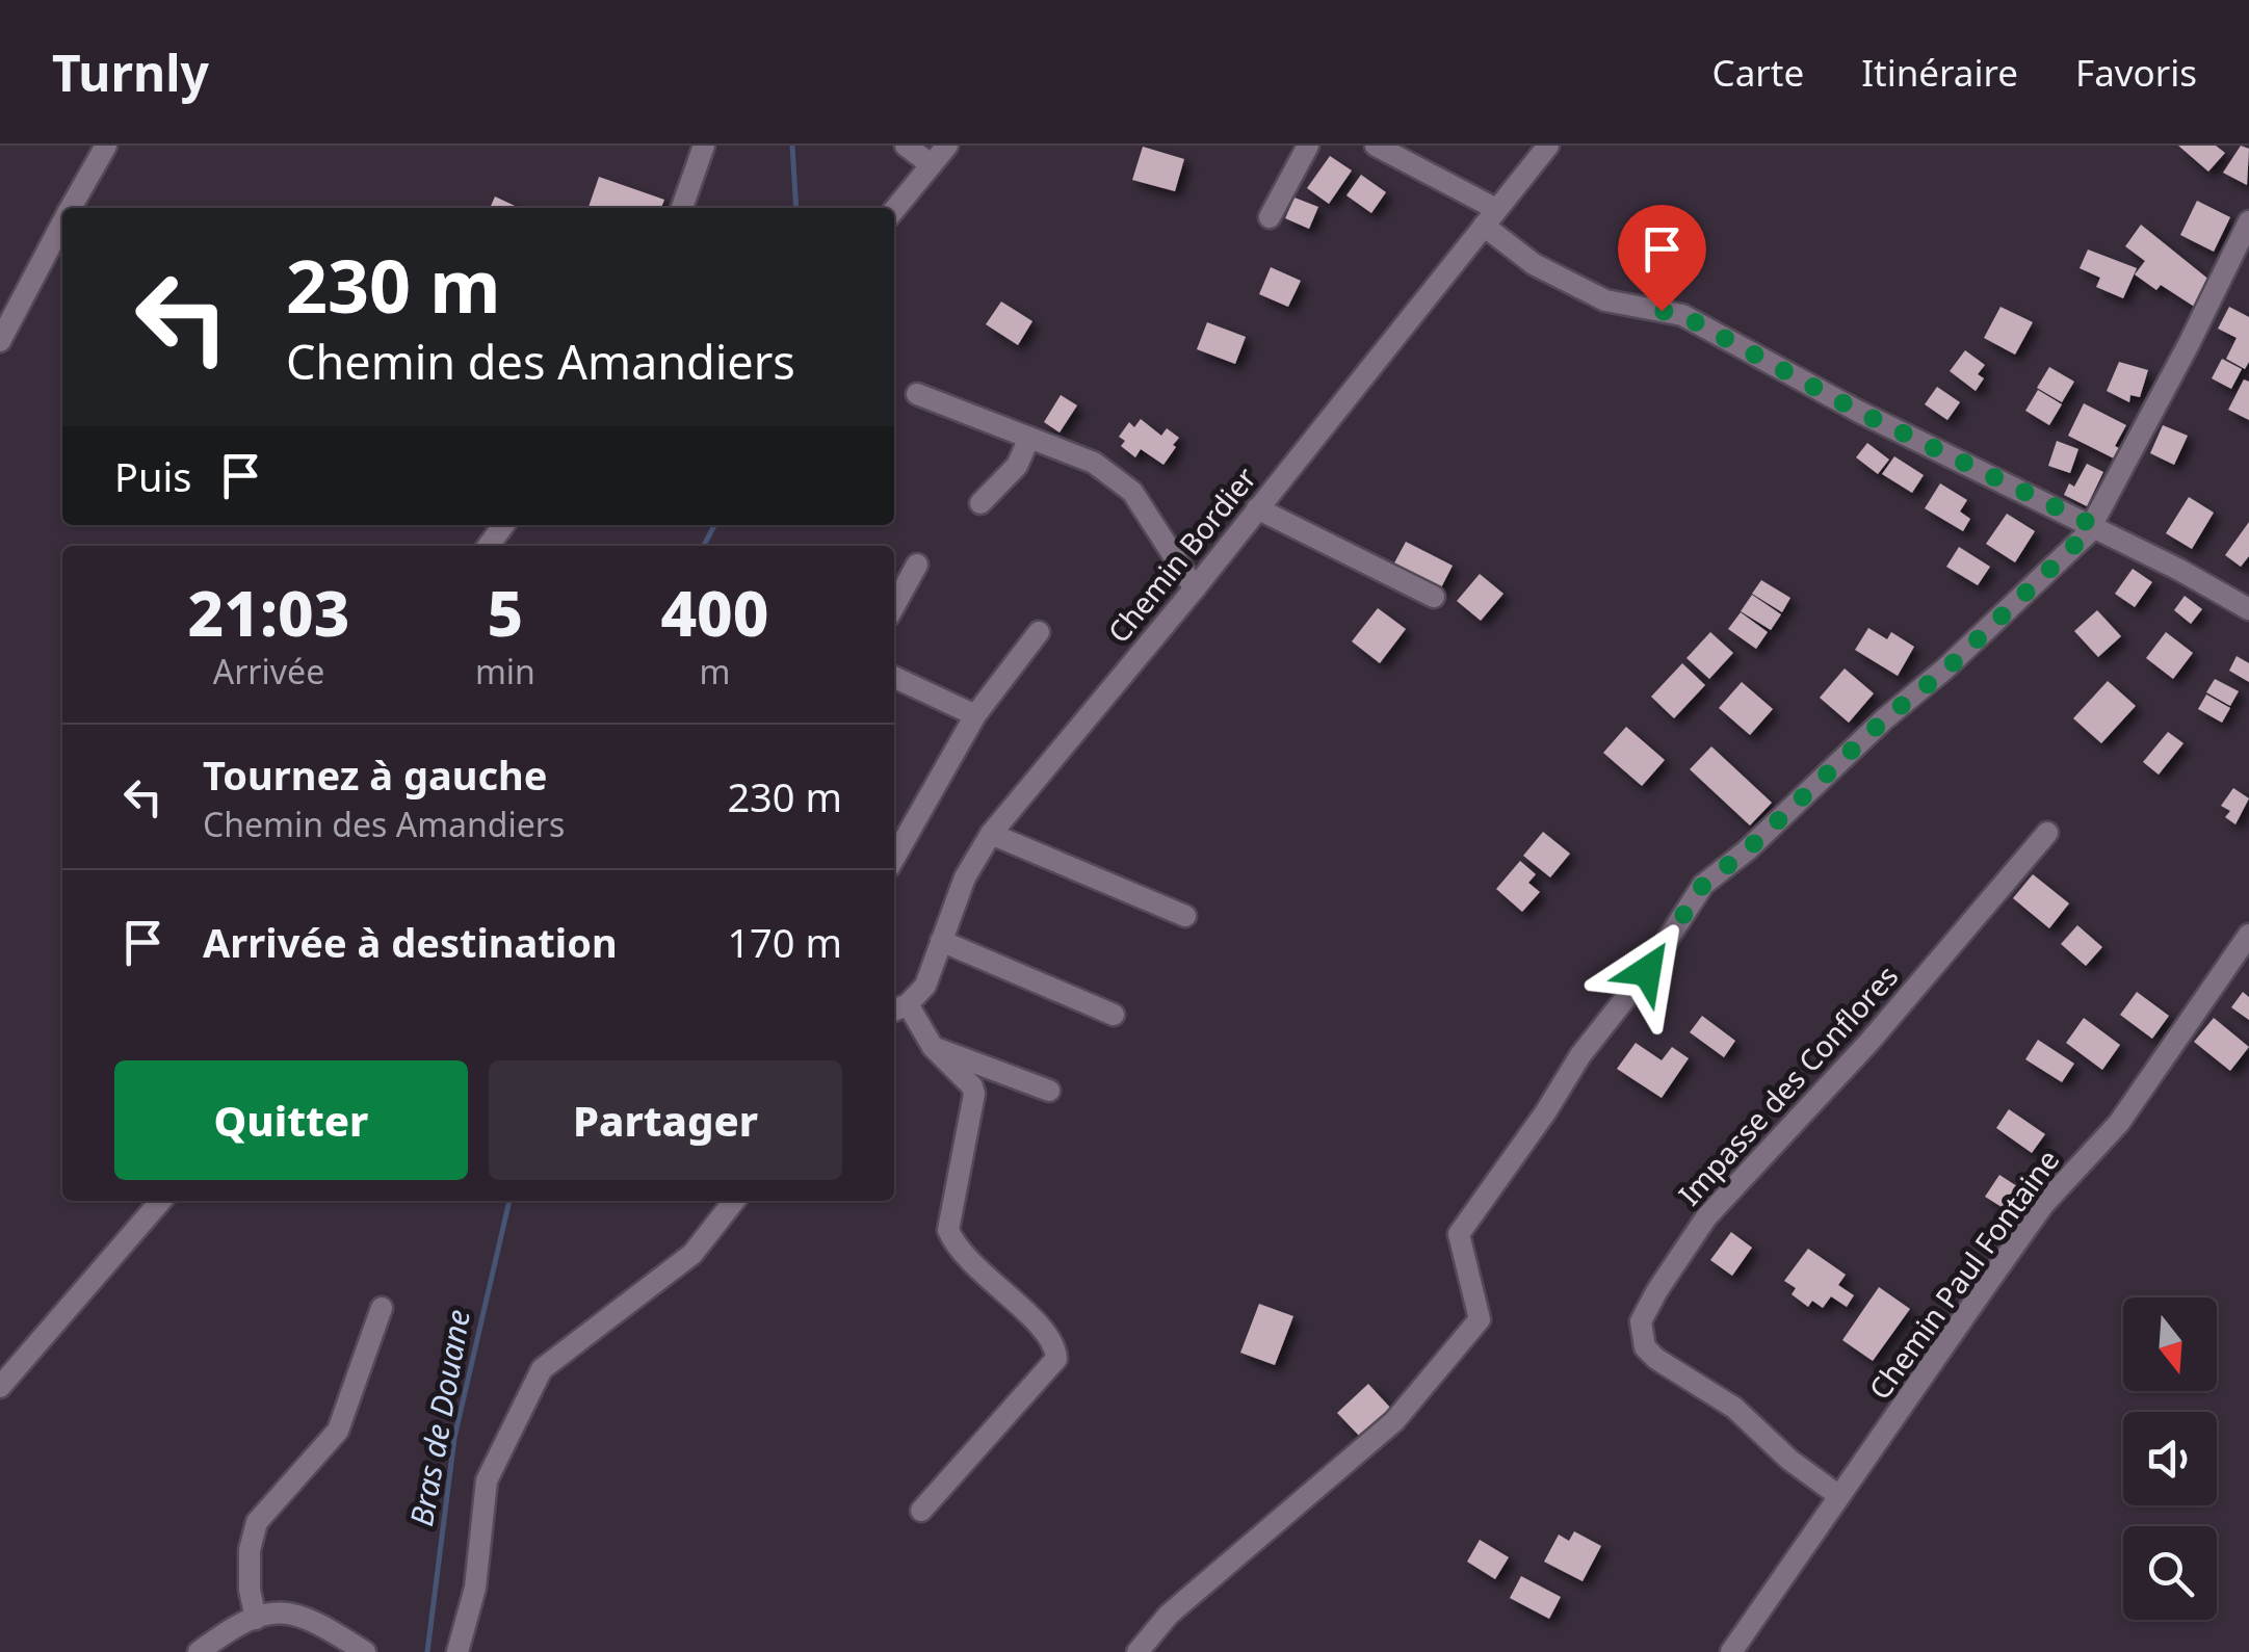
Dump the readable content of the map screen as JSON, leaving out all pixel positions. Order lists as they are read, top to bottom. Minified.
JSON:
{"streets":{"street":["Chemin Bordier","Impasse des Conflores","Chemin Paul Fontaine"]},"crossings":[["Impasse des Conflores","Chemin Paul Fontaine"]],"water":["Bras de Douane"],"north":"bottom","page":{"header":"Turnly","nav":["Carte","Itinéraire","Favoris"],"turn":["230 m","Chemin des Amandiers"],"then":"Puis","eta":["21:03","Arrivée","5","min","400","m"],"list":[{"name":"Tournez à gauche","note":"Chemin des Amandiers","value":"230 m"},{"name":"Arrivée à destination","value":"170 m"}],"buttons":["Quitter","Partager"]}}
